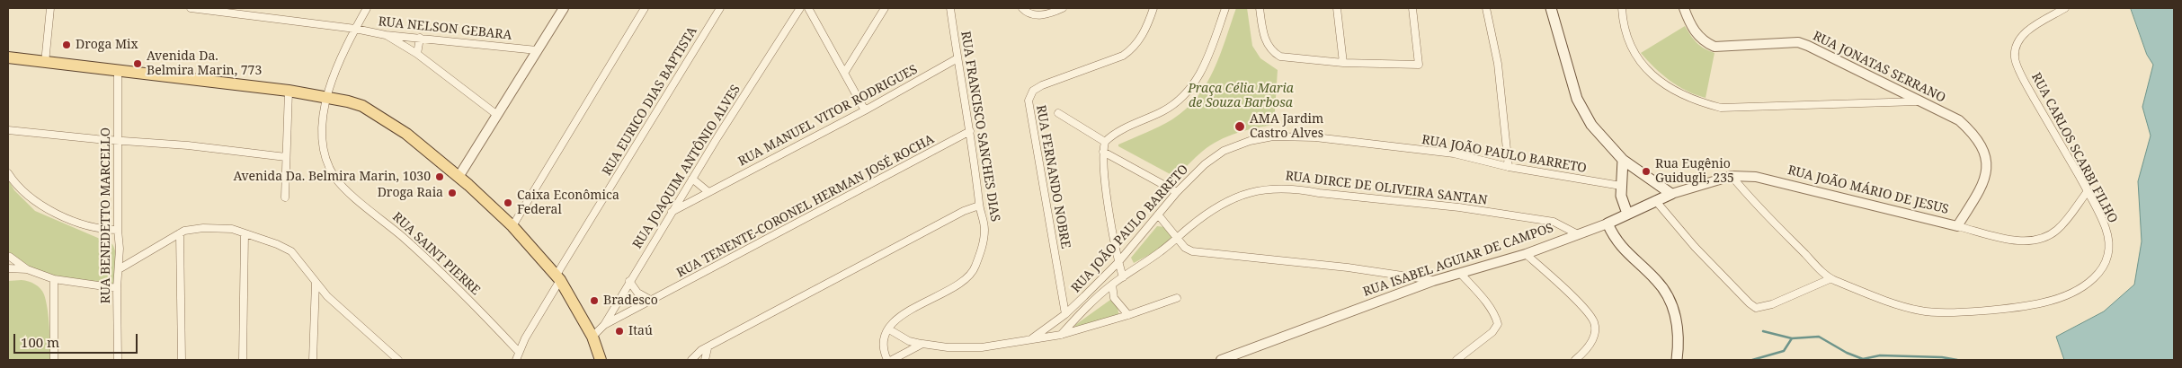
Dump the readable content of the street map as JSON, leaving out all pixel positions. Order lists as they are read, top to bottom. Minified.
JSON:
{"streets":{"main road":["RUA JOÃO MÁRIO DE JESUS","RUA ISABEL AGUIAR DE CAMPOS"],"street":["RUA NELSON GEBARA","RUA JONATAS SERRANO","RUA EURICO DIAS BAPTISTA","RUA MANUEL VITOR RODRIGUES","RUA FRANCISCO SANCHES DIAS","RUA CARLOS SCARBI FILHO","RUA JOÃO PAULO BARRETO","RUA JOAQUIM ANTÔNIO ALVES","RUA FERNANDO NOBRE","RUA DIRCE DE OLIVEIRA SANTAN","RUA TENENTE-CORONEL HERMAN JOSÉ ROCHA","RUA BENEDETTO MARCELLO","RUA SAINT PIERRE"]},"crossings":[["RUA NELSON GEBARA","RUA SAINT PIERRE"],["RUA JONATAS SERRANO","RUA JOÃO MÁRIO DE JESUS"],["RUA EURICO DIAS BAPTISTA","RUA SAINT PIERRE"],["RUA MANUEL VITOR RODRIGUES","RUA FRANCISCO SANCHES DIAS"],["RUA MANUEL VITOR RODRIGUES","RUA JOAQUIM ANTÔNIO ALVES"],["RUA FRANCISCO SANCHES DIAS","RUA TENENTE-CORONEL HERMAN JOSÉ ROCHA"],["RUA CARLOS SCARBI FILHO","RUA JOÃO MÁRIO DE JESUS"],["RUA JOÃO PAULO BARRETO","RUA FERNANDO NOBRE"],["RUA JOÃO PAULO BARRETO","RUA DIRCE DE OLIVEIRA SANTAN"],["RUA JOAQUIM ANTÔNIO ALVES","RUA TENENTE-CORONEL HERMAN JOSÉ ROCHA"],["RUA DIRCE DE OLIVEIRA SANTAN","RUA ISABEL AGUIAR DE CAMPOS"],["RUA JOÃO MÁRIO DE JESUS","RUA ISABEL AGUIAR DE CAMPOS"]],"parks":["Praça Célia Maria de Souza Barbosa"],"places":["Droga Mix","Avenida Da. Belmira Marin, 773","AMA Jardim Castro Alves","Rua Eugênio Guidugli, 235","Avenida Da. Belmira Marin, 1030","Droga Raia","Caixa Econômica Federal","Bradesco","Itaú"],"scale_bar":"100 m"}
